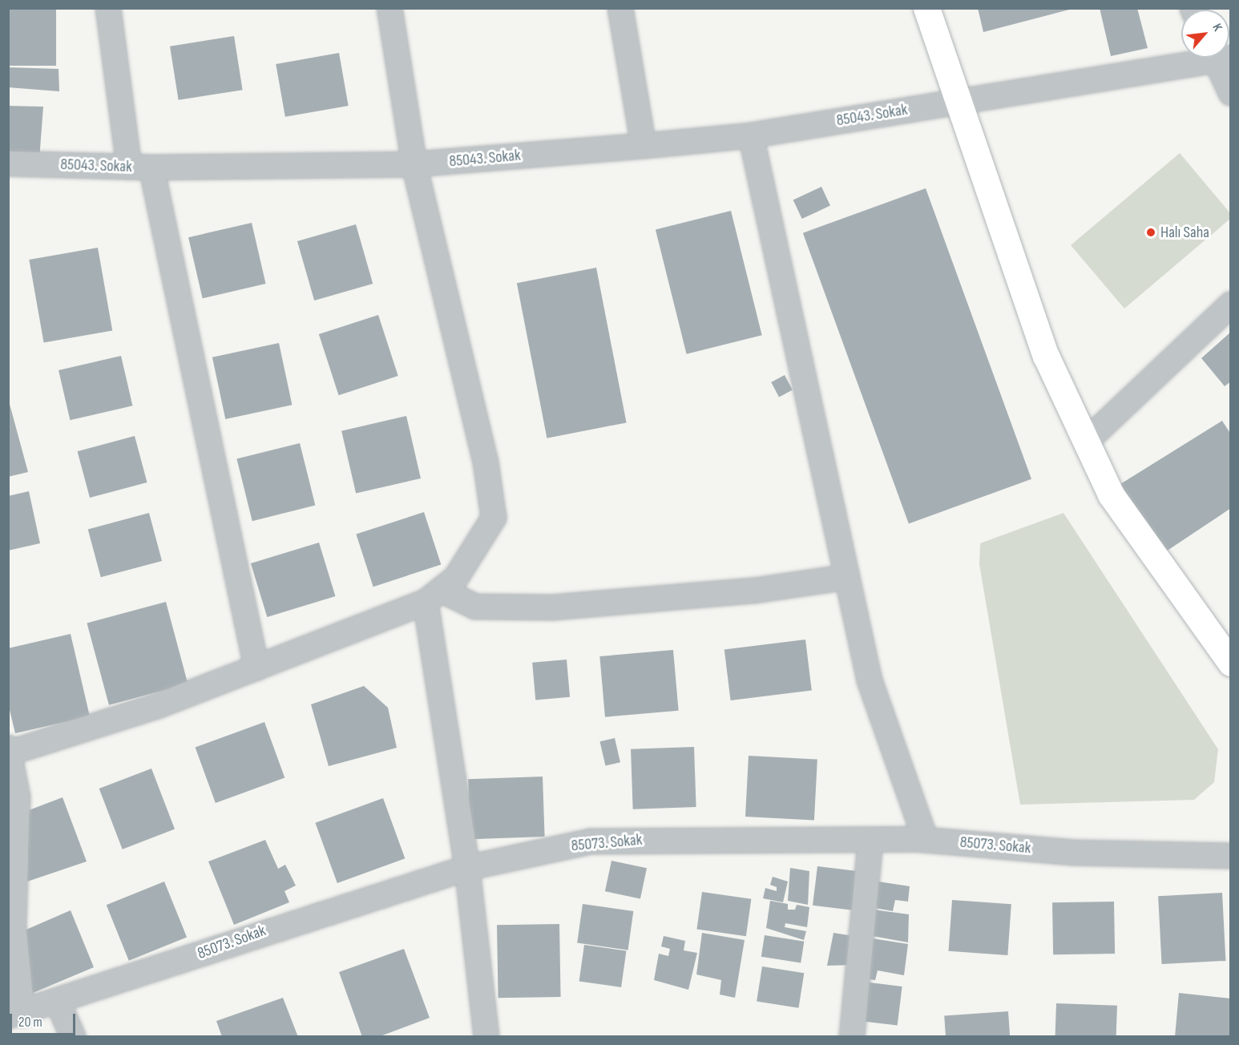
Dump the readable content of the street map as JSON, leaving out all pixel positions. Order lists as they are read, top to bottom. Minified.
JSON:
{"streets":{"street":["85043. Sokak","85073. Sokak"]},"places":["Halı Saha"],"scale_bar":"20 m","north":"top right"}
